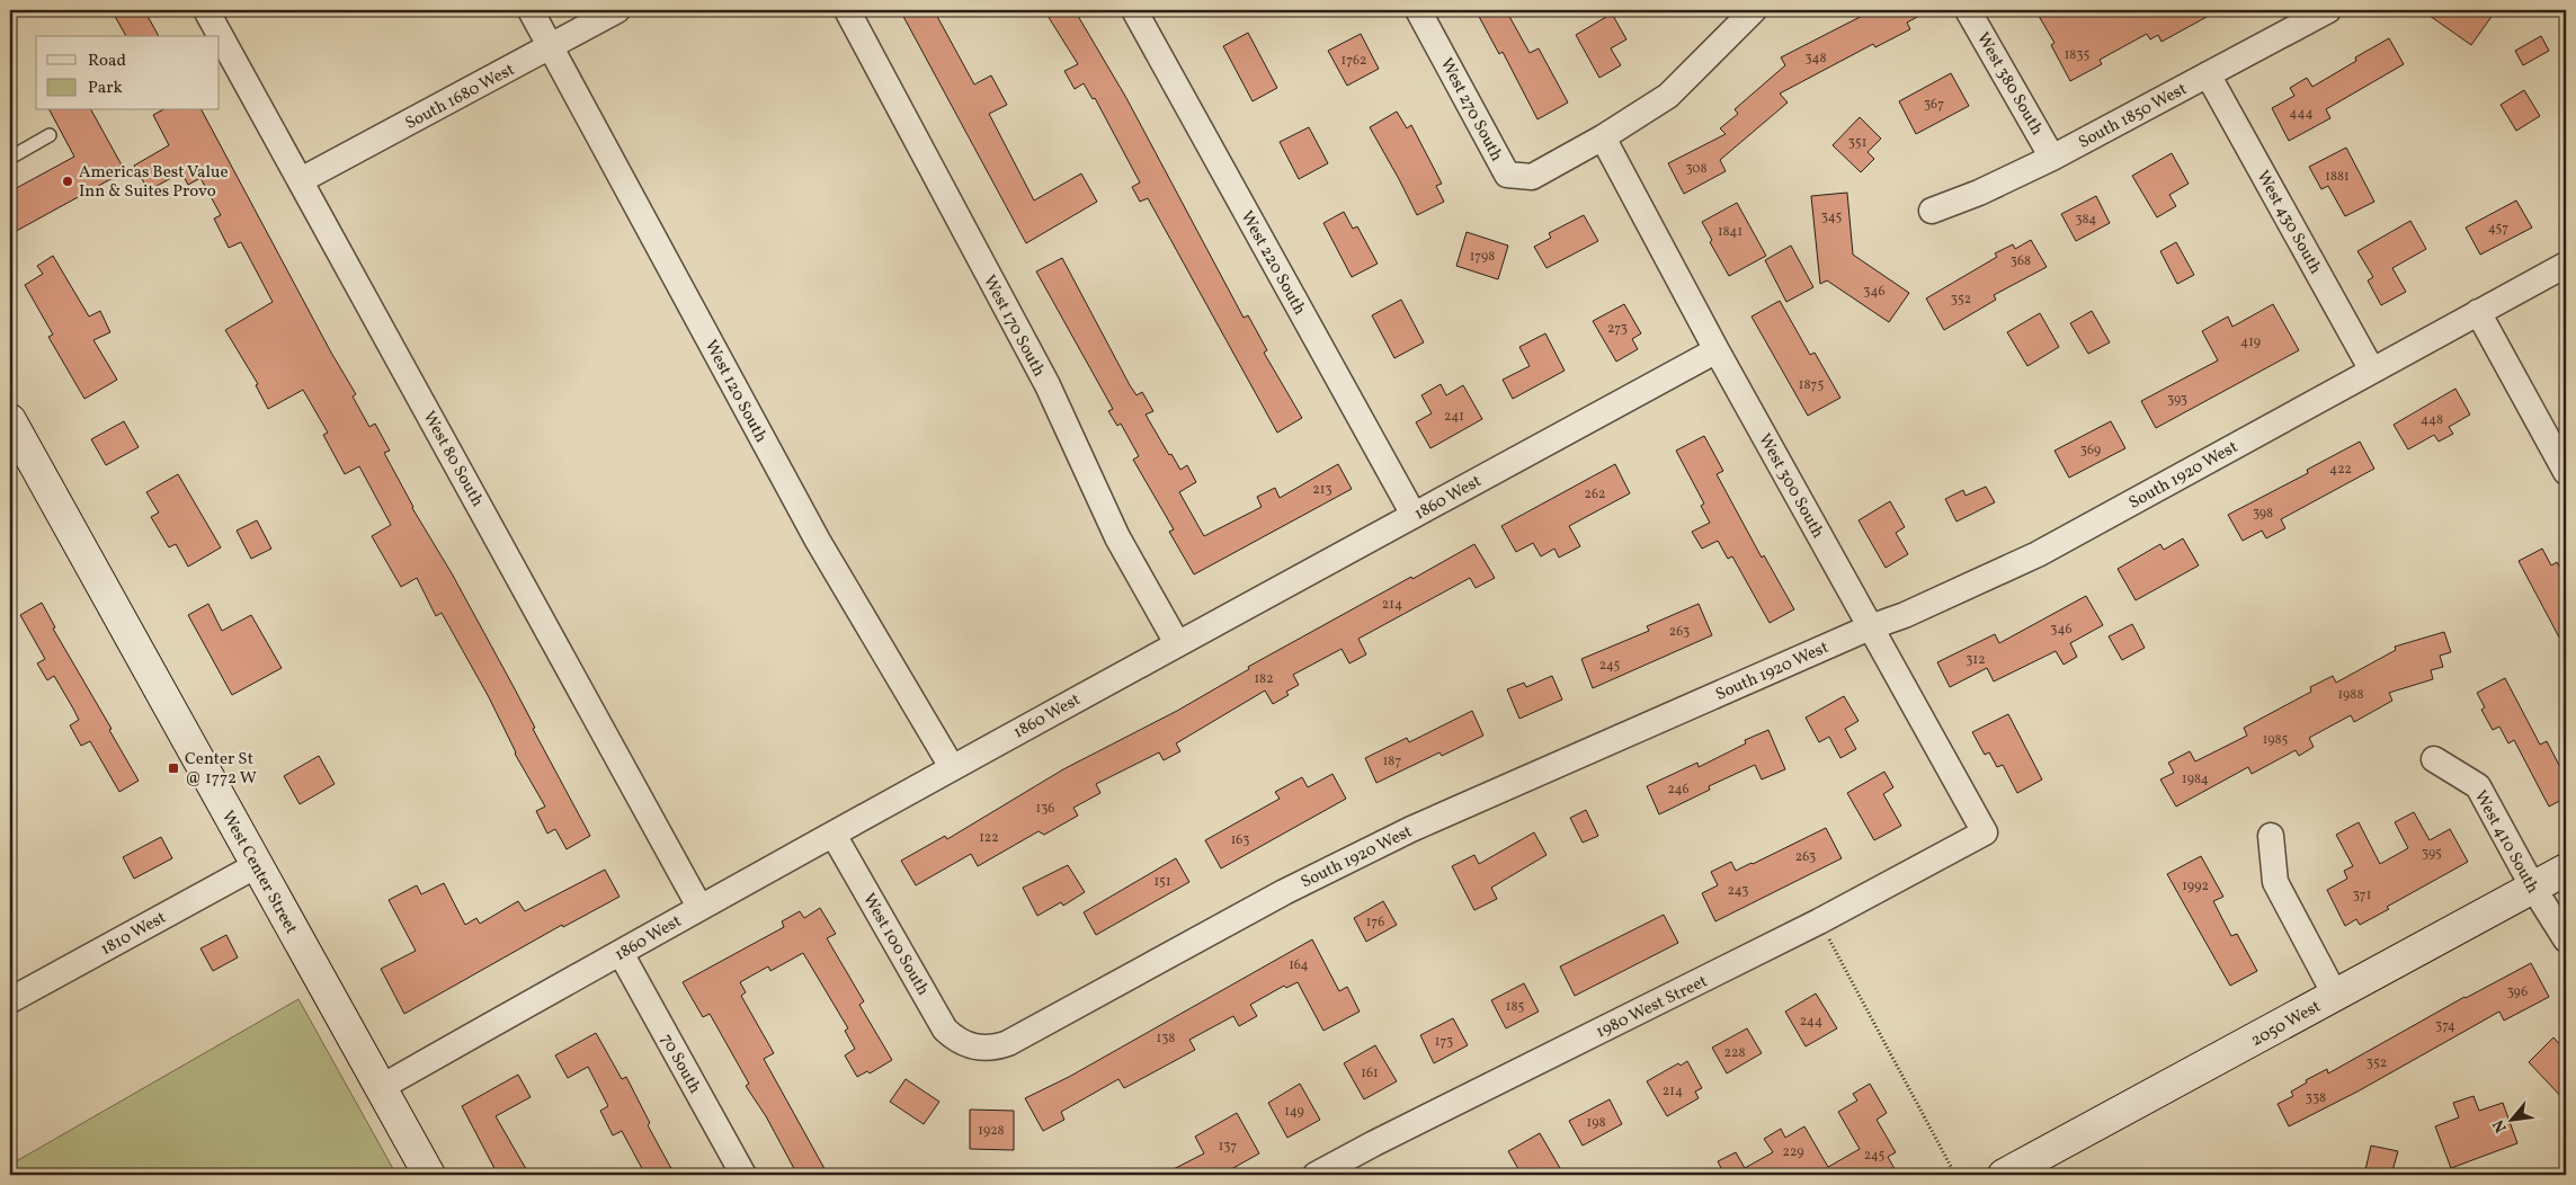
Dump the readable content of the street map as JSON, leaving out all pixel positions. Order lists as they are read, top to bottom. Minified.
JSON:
{"streets":{"main road":["West Center Street","2050 West"],"street":["West 380 South","South 1680 West","West 270 South","South 1850 West","West 430 South","West 220 South","West 170 South","West 120 South","West 80 South","South 1920 West","West 300 South","1860 West","West 410 South","1810 West","West 100 South","1980 West Street","70 South"]},"crossings":[["West 380 South","South 1850 West"],["South 1680 West","West 120 South"],["South 1680 West","West 80 South"],["West 270 South","West 300 South"],["South 1850 West","West 430 South"],["West 430 South","South 1920 West"],["West 220 South","1860 West"],["West 170 South","1860 West"],["West 120 South","1860 West"],["West 80 South","1860 West"],["South 1920 West","West 300 South"],["South 1920 West","West 100 South"],["West 300 South","1860 West"],["West 300 South","1980 West Street"],["1860 West","West Center Street"],["1860 West","West 100 South"],["1860 West","70 South"],["West 410 South","2050 West"],["West Center Street","1810 West"]],"places":{"other":["Americas Best Value Inn & Suites Provo"],"transit":["Center St @ 1772 W"]},"house_numbers":["1835","348","1762","367","444","351","308","1881","345","384","457","1841","1798","368","346","352","273","419","1875","393","241","448","369","422","213","262","398","214","346","263","312","245","182","1988","1985","187","1984","246","136","122","163","395","263","151","1992","243","371","176","164","396","185","244","374","138","173","228","352","161","214","338","149","198","1928","137","229","245"],"legend":["Road","Park"],"north":"bottom left"}
